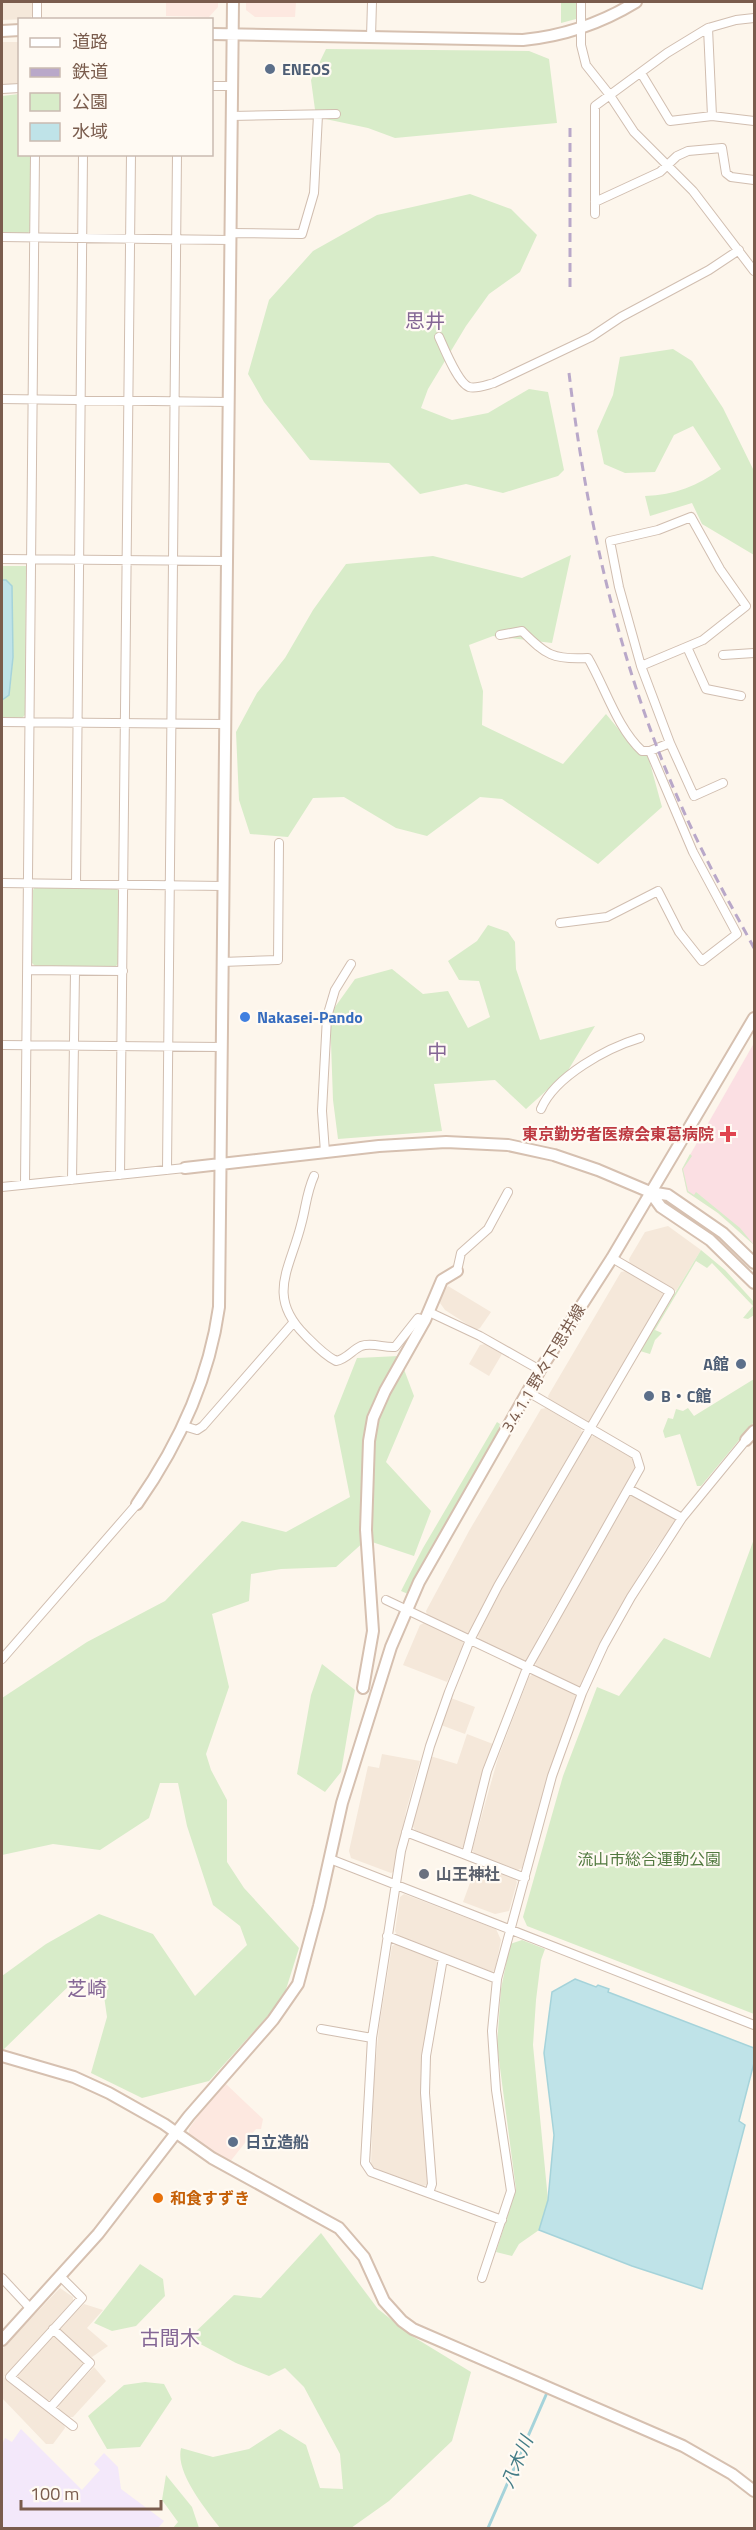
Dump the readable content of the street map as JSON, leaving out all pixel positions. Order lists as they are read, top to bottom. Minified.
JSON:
{"streets":{"street":["3.4.1.1 野々下思井線"]},"districts":["思井","中","芝崎","古間木"],"water":["八木川"],"parks":["流山市総合運動公園"],"places":{"other":["ENEOS","Nakasei-Pando","A館","B・C館","山王神社","日立造船","和食すずき"],"health":["東京勤労者医療会東葛病院"]},"legend":["道路","鉄道","公園","水域"],"scale_bar":"100 m"}
